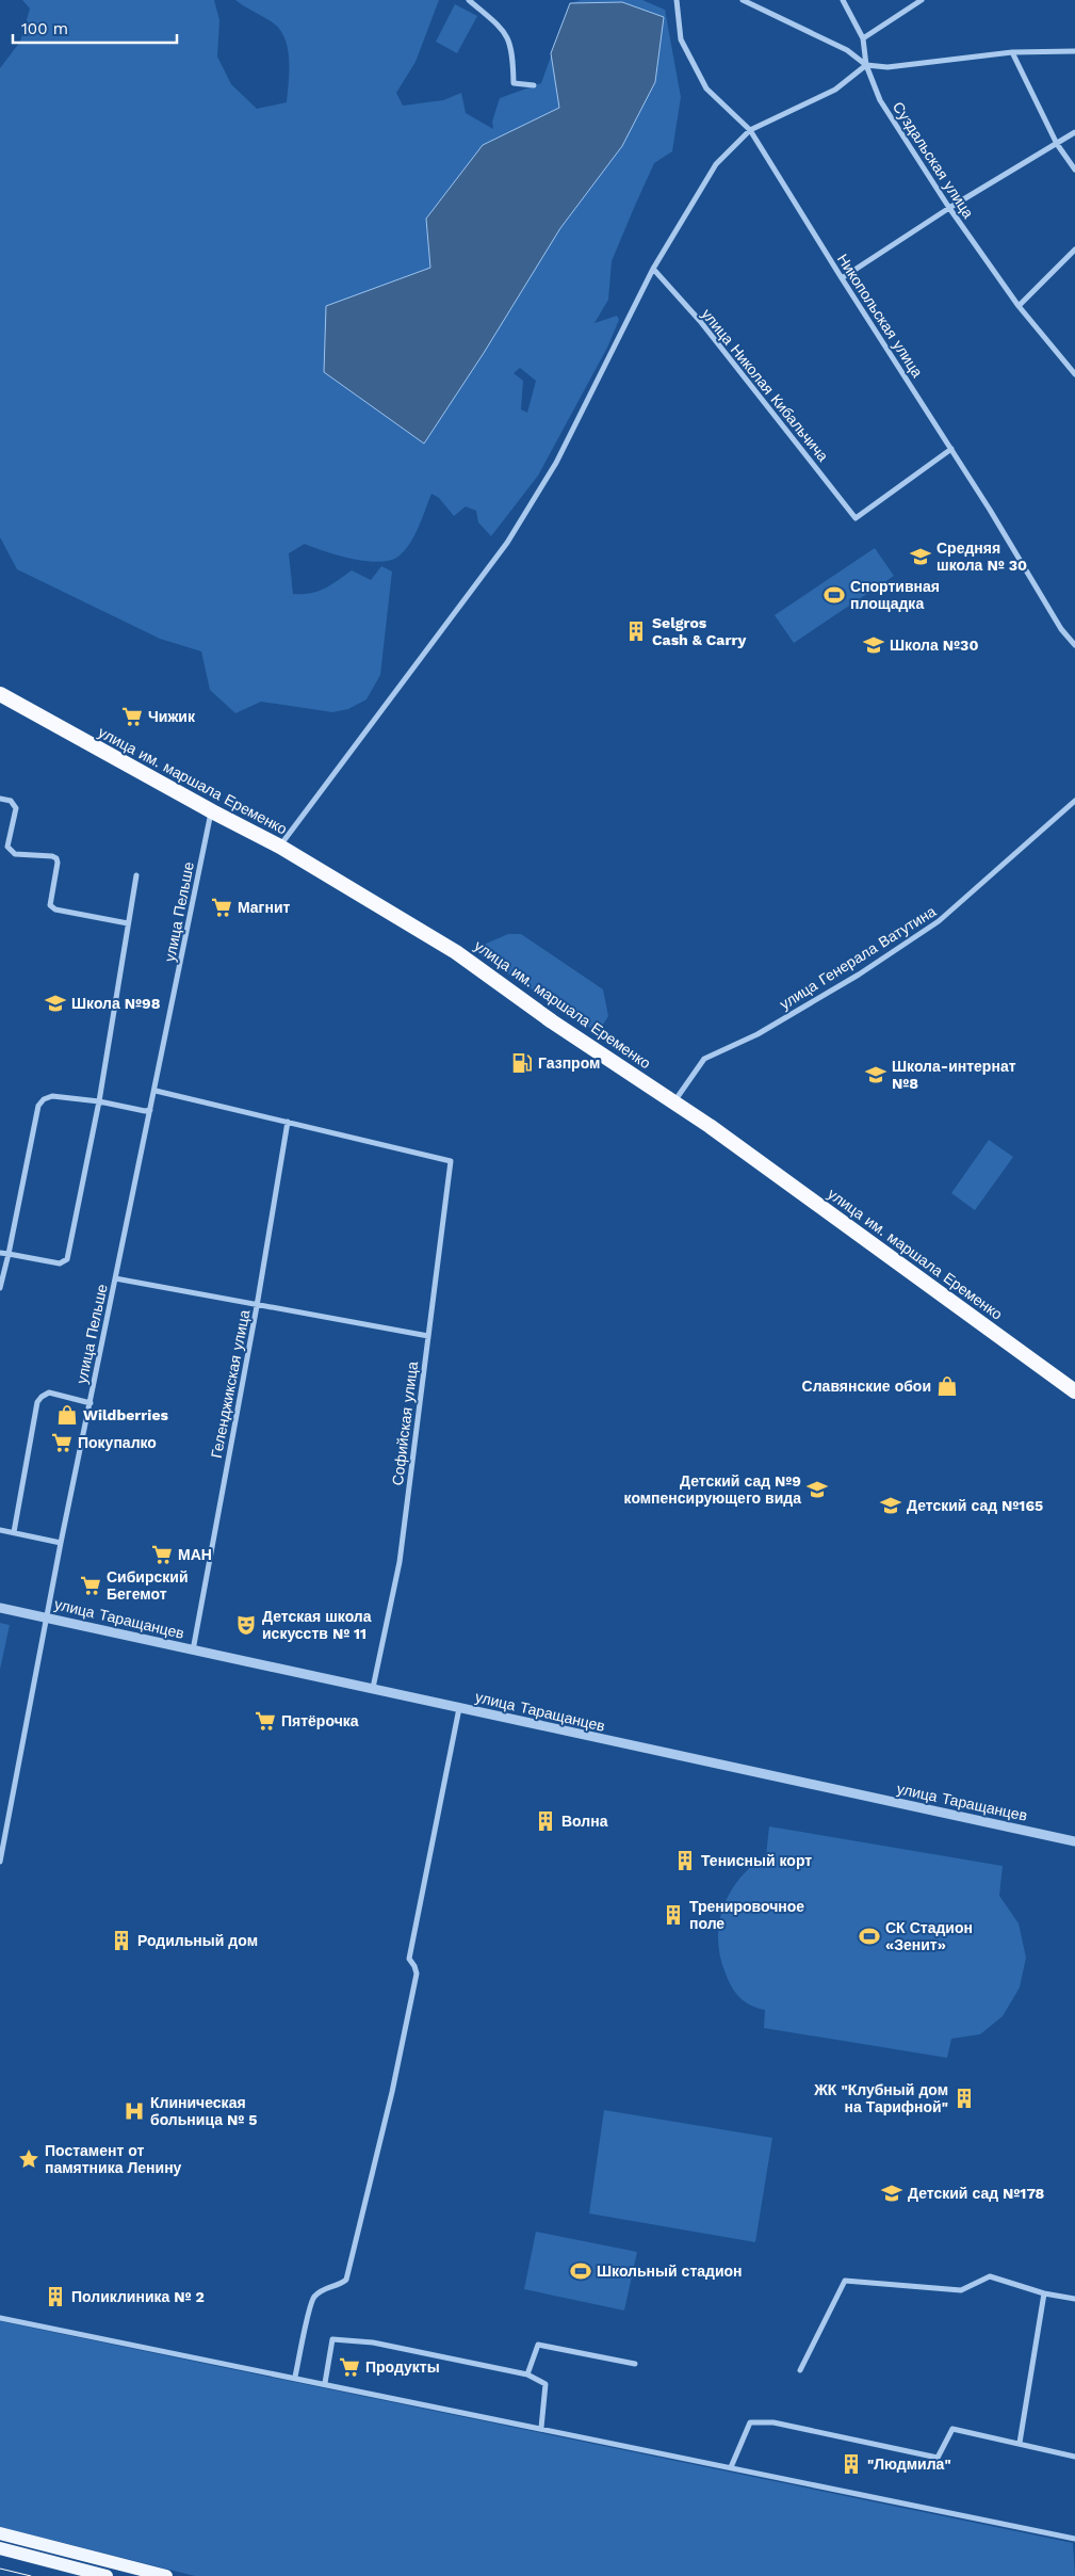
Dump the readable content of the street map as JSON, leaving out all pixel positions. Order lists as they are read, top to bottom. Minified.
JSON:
{"streets":{"highway":["улица им. маршала Еременко"],"street":["Суздальская улица","Никопольская улица","улица Николая Кибальчича","улица Пельше","улица Генерала Ватутина","Геленджикская улица","Софийская улица","улица Таращанцев"]},"crossings":[["Никопольская улица","улица Николая Кибальчича"],["улица им. маршала Еременко","улица Пельше"],["улица им. маршала Еременко","улица Генерала Ватутина"],["улица Пельше","улица Таращанцев"],["Геленджикская улица","Софийская улица"],["Геленджикская улица","улица Таращанцев"],["Софийская улица","улица Таращанцев"]],"places":{"school or university":["Средняя школа № 30","Школа №30","Школа №98","Школа-интернат №8","Детский сад №9 компенсирующего вида","Детский сад №165","Детский сад №178"],"sports":["Спортивная площадка","СК Стадион «Зенит»","Школьный стадион"],"building":["Selgros Cash & Carry","Волна","Тенисный корт","Тренировочное поле","Родильный дом","ЖК \"Клубный дом на Тарифной\"","Поликлиника № 2","\"Людмила\""],"supermarket":["Чижик","Магнит","Покупалко","МАН","Сибирский Бегемот","Пятёрочка","Продукты"],"fuel station":["Газпром"],"shop":["Славянские обои","Wildberries"],"theatre":["Детская школа искусств № 11"],"hospital":["Клиническая больница № 5"],"place":["Постамент от памятника Ленину"]},"scale_bar":"100 m"}
